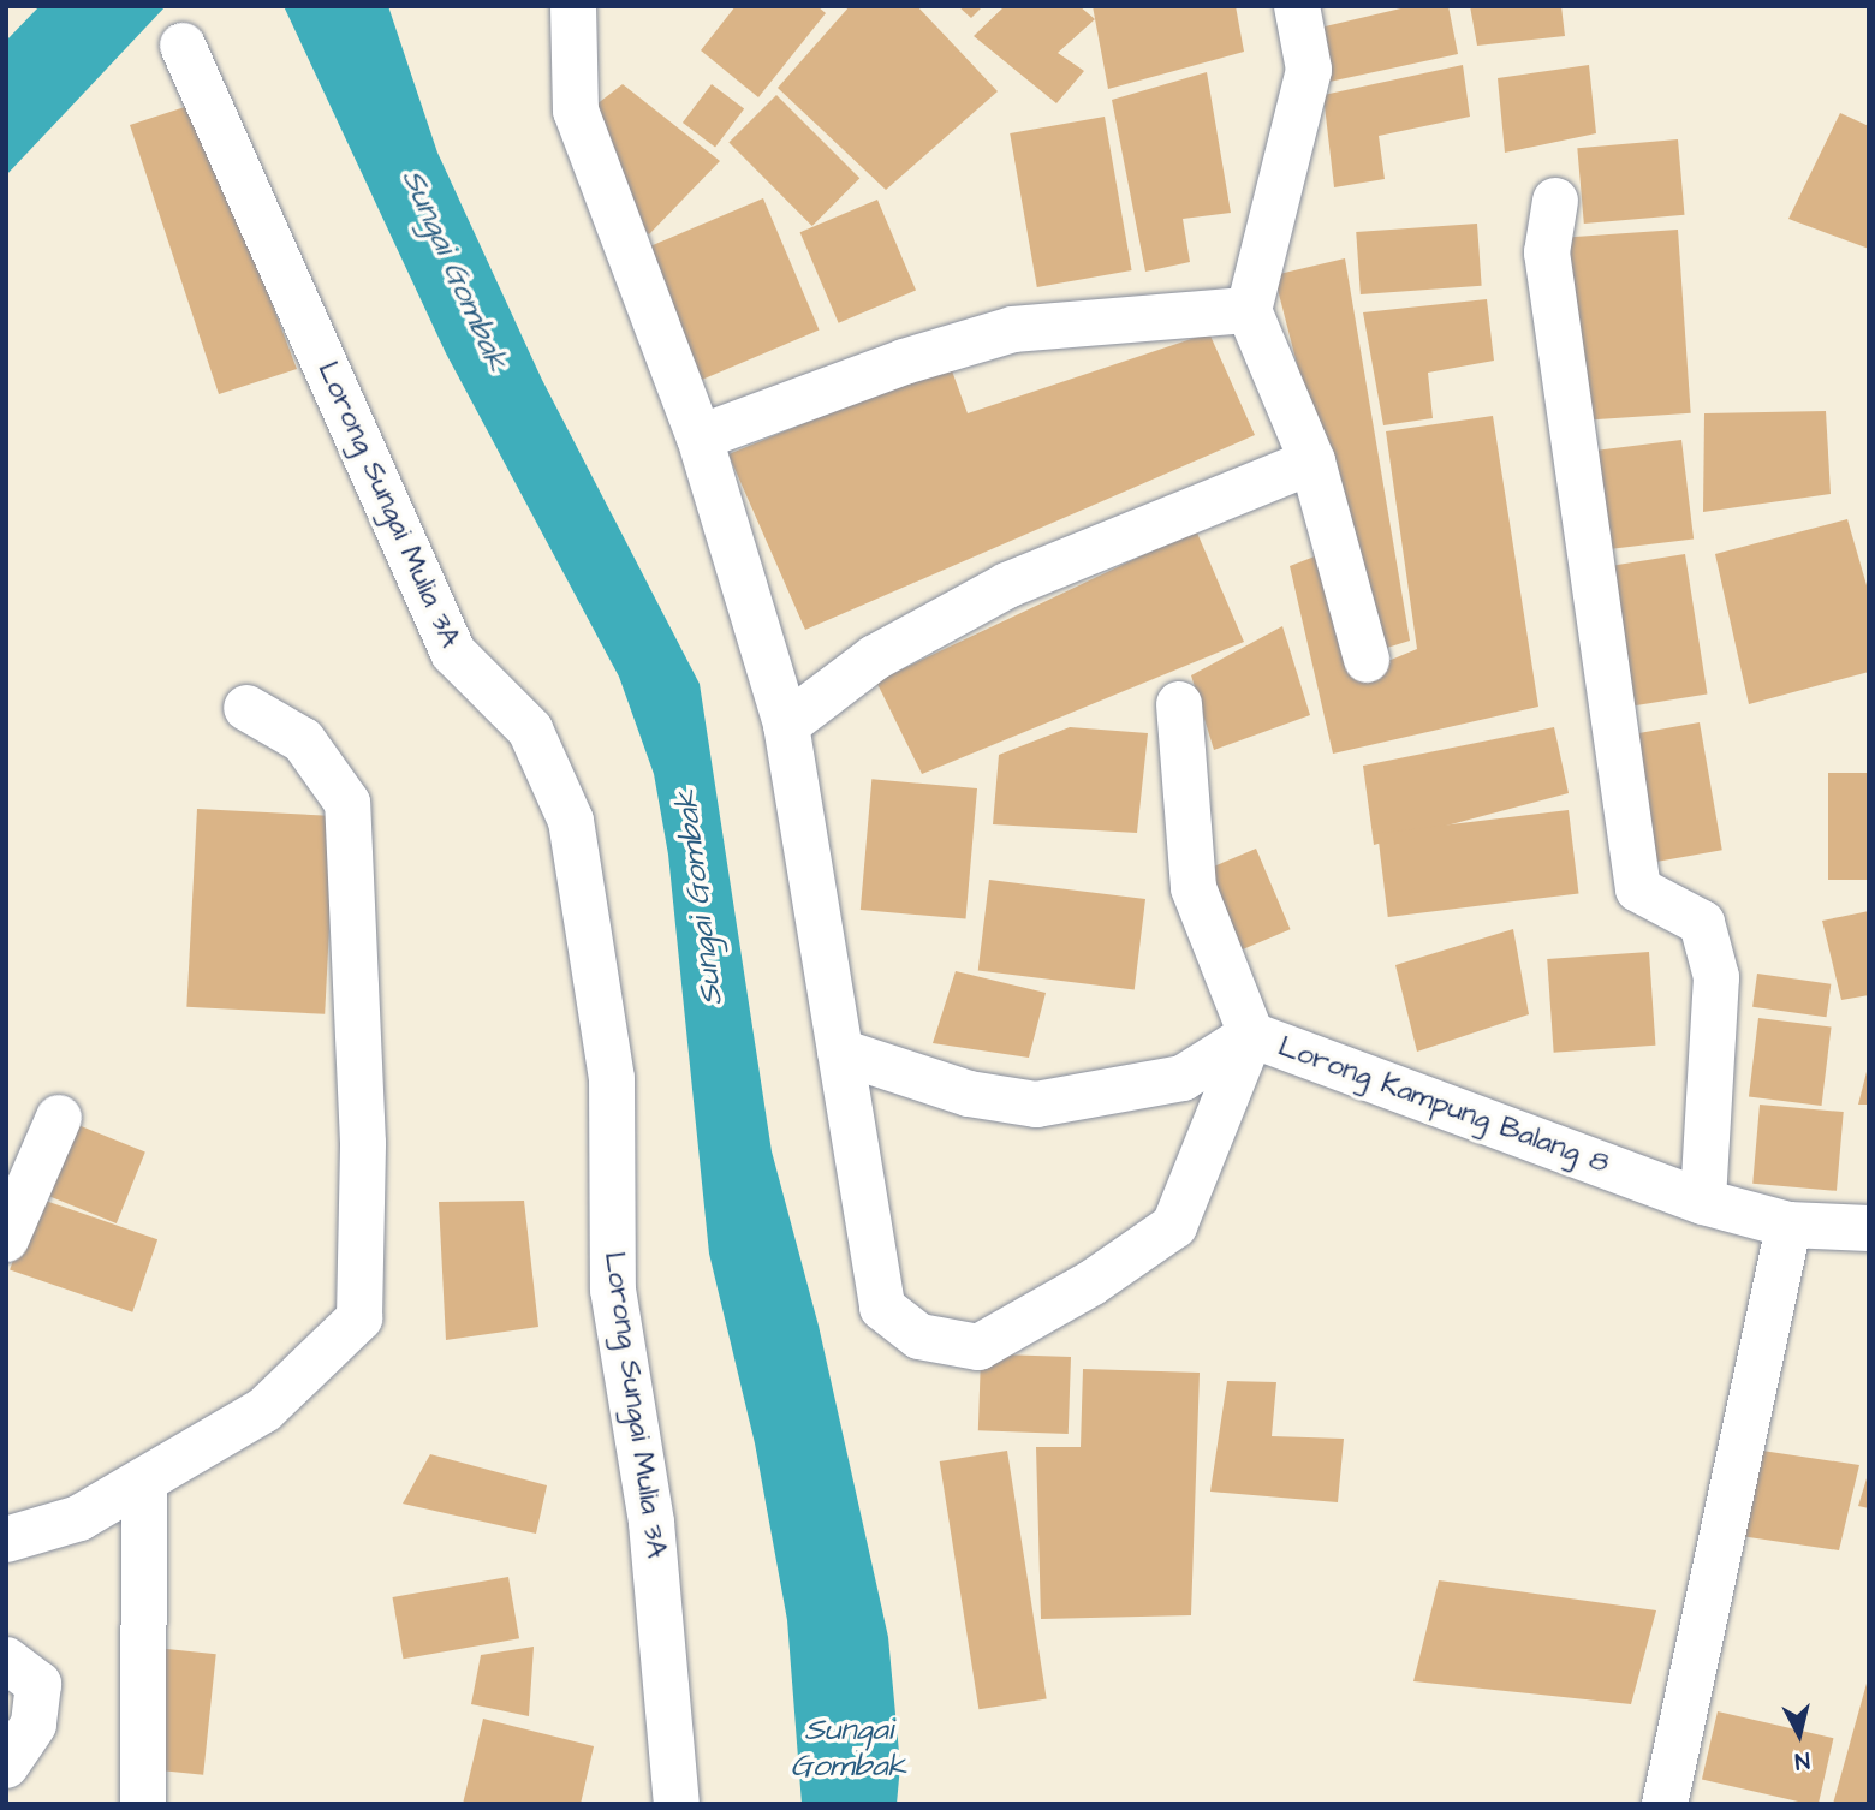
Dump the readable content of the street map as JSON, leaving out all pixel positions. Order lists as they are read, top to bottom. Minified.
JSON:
{"streets":{"street":["Lorong Sungai Mulia 3A","Lorong Kampung Balang 8"]},"water":["Sungai Gombak"],"north":"bottom"}
